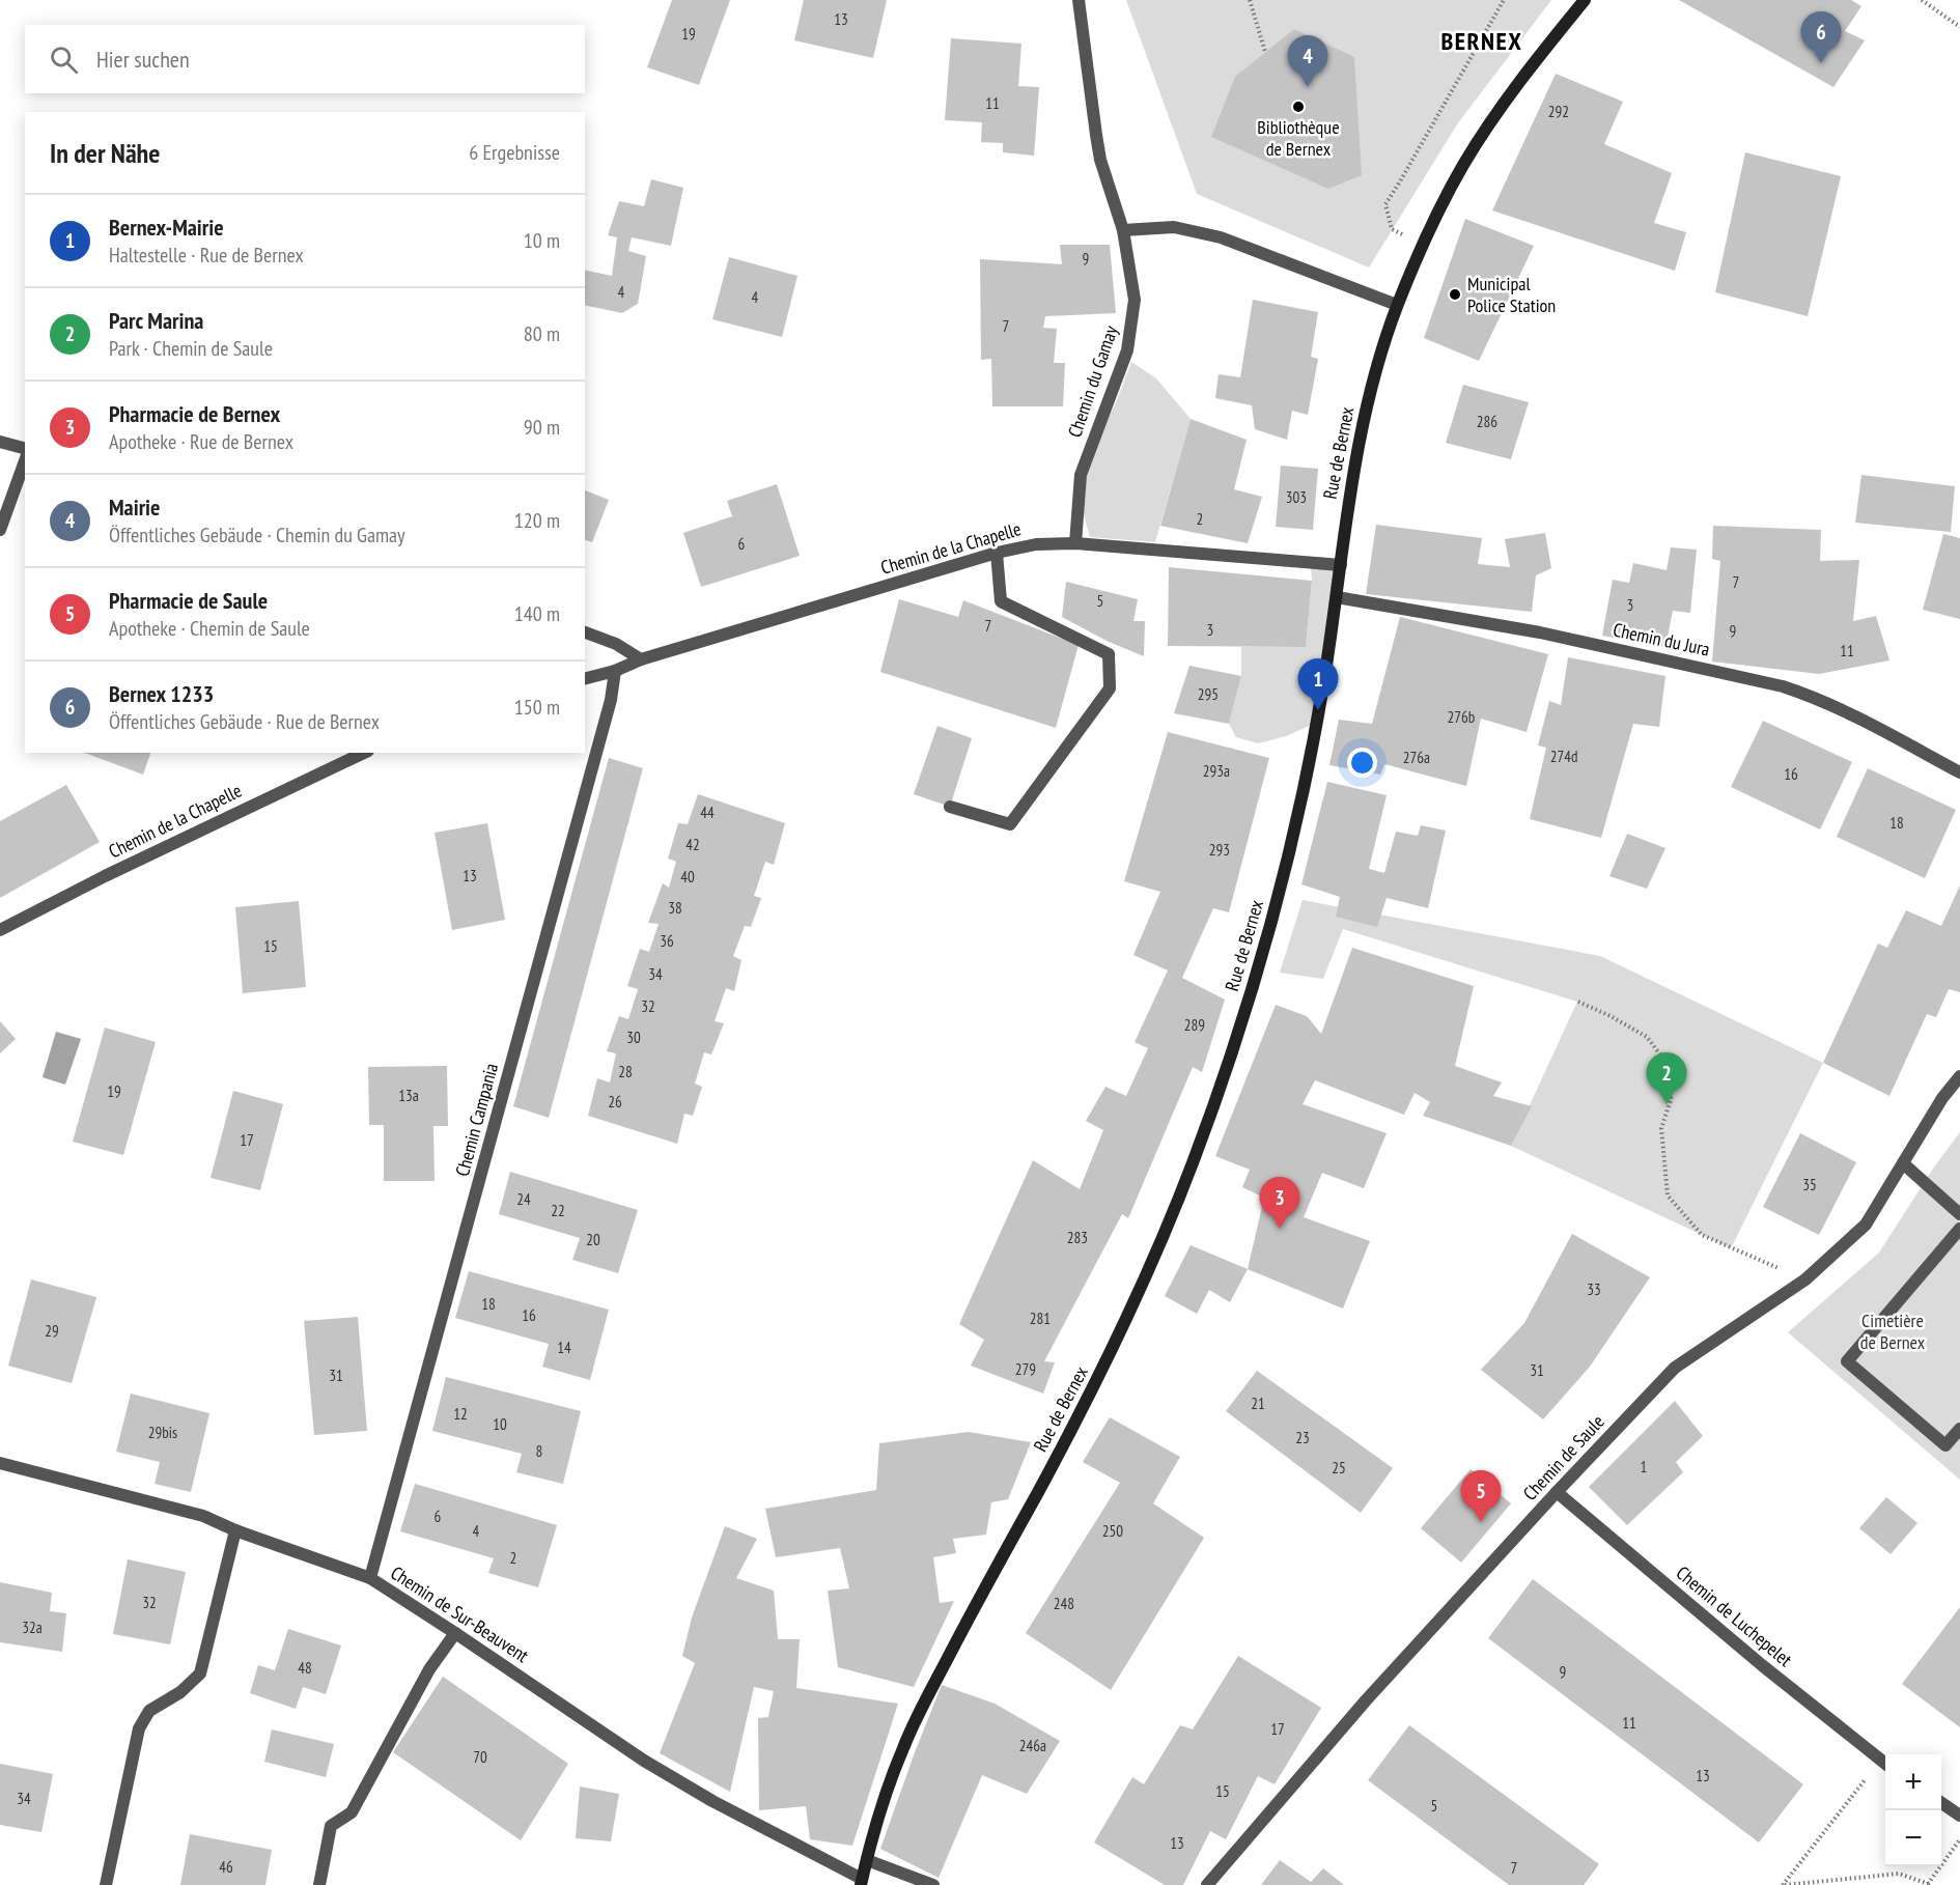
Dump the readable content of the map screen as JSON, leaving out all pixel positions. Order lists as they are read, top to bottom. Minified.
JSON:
{"streets":{"street":["Chemin du Gamay","Rue de Bernex","Chemin de la Chapelle","Chemin du Jura","Chemin Campania","Chemin de Saule","Chemin de Sur-Beauvent","Chemin de Luchepelet"]},"crossings":[["Chemin du Gamay","Chemin de la Chapelle"],["Rue de Bernex","Chemin de la Chapelle"],["Rue de Bernex","Chemin du Jura"],["Rue de Bernex","Chemin de Sur-Beauvent"],["Chemin de la Chapelle","Chemin Campania"],["Chemin Campania","Chemin de Sur-Beauvent"],["Chemin de Saule","Chemin de Luchepelet"]],"districts":["BERNEX"],"parks":["Cimetière de Bernex"],"places":["Bibliothèque de Bernex","Municipal Police Station"],"house_numbers":["13","19","11","292","9","4","4","7","286","303","2","6","7","5","3","7","3","9","11","295","276b","274d","276a","293a","16","44","18","42","293","13","40","38","36","15","34","32","289","30","28","19","13a","26","17","35","24","22","283","20","33","18","16","281","29","14","279","31","31","21","12","10","29bis","23","8","1","25","6","4","250","2","32","248","32a","48","9","11","17","246a","70","13","15","34","5","13","46","7"],"page":{"pins":["6","4","1","2","3","5"],"search":"Hier suchen","heading":["In der Nähe","6 Ergebnisse"],"list":[{"mark":"1","name":"Bernex-Mairie","note":"Haltestelle · Rue de Bernex","value":"10 m"},{"mark":"2","name":"Parc Marina","note":"Park · Chemin de Saule","value":"80 m"},{"mark":"3","name":"Pharmacie de Bernex","note":"Apotheke · Rue de Bernex","value":"90 m"},{"mark":"4","name":"Mairie","note":"Öffentliches Gebäude · Chemin du Gamay","value":"120 m"},{"mark":"5","name":"Pharmacie de Saule","note":"Apotheke · Chemin de Saule","value":"140 m"},{"mark":"6","name":"Bernex 1233","note":"Öffentliches Gebäude · Rue de Bernex","value":"150 m"}],"map_buttons":["+","−"]}}
